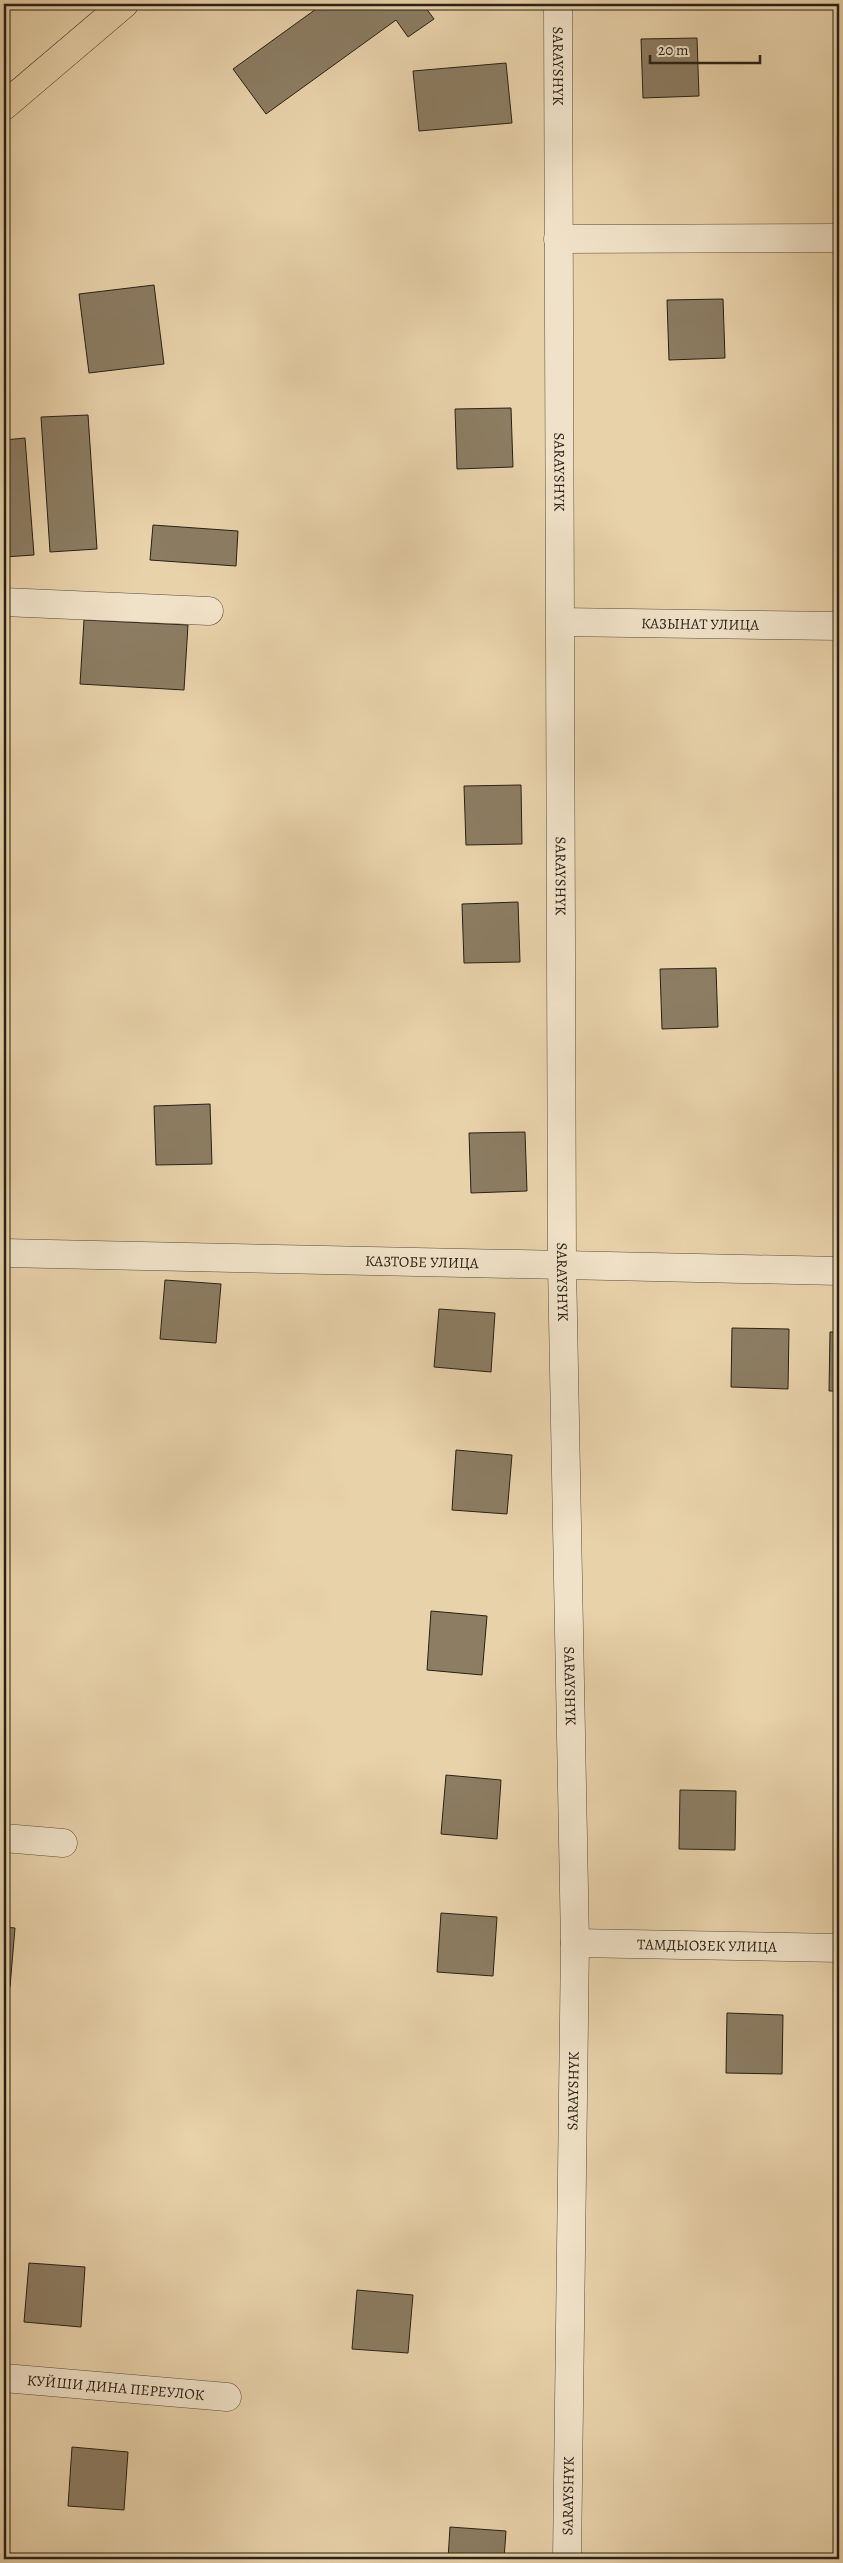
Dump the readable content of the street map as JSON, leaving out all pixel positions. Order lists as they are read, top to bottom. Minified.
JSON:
{"streets":{"street":["SARAYSHYK","КАЗЫНАТ УЛИЦА","КАЗТОБЕ УЛИЦА","ТАМДЫОЗЕК УЛИЦА","КУЙШИ ДИНА ПЕРЕУЛОК"]},"crossings":[["SARAYSHYK","КАЗЫНАТ УЛИЦА"],["SARAYSHYK","КАЗТОБЕ УЛИЦА"],["SARAYSHYK","ТАМДЫОЗЕК УЛИЦА"]],"scale_bar":"20 m"}
